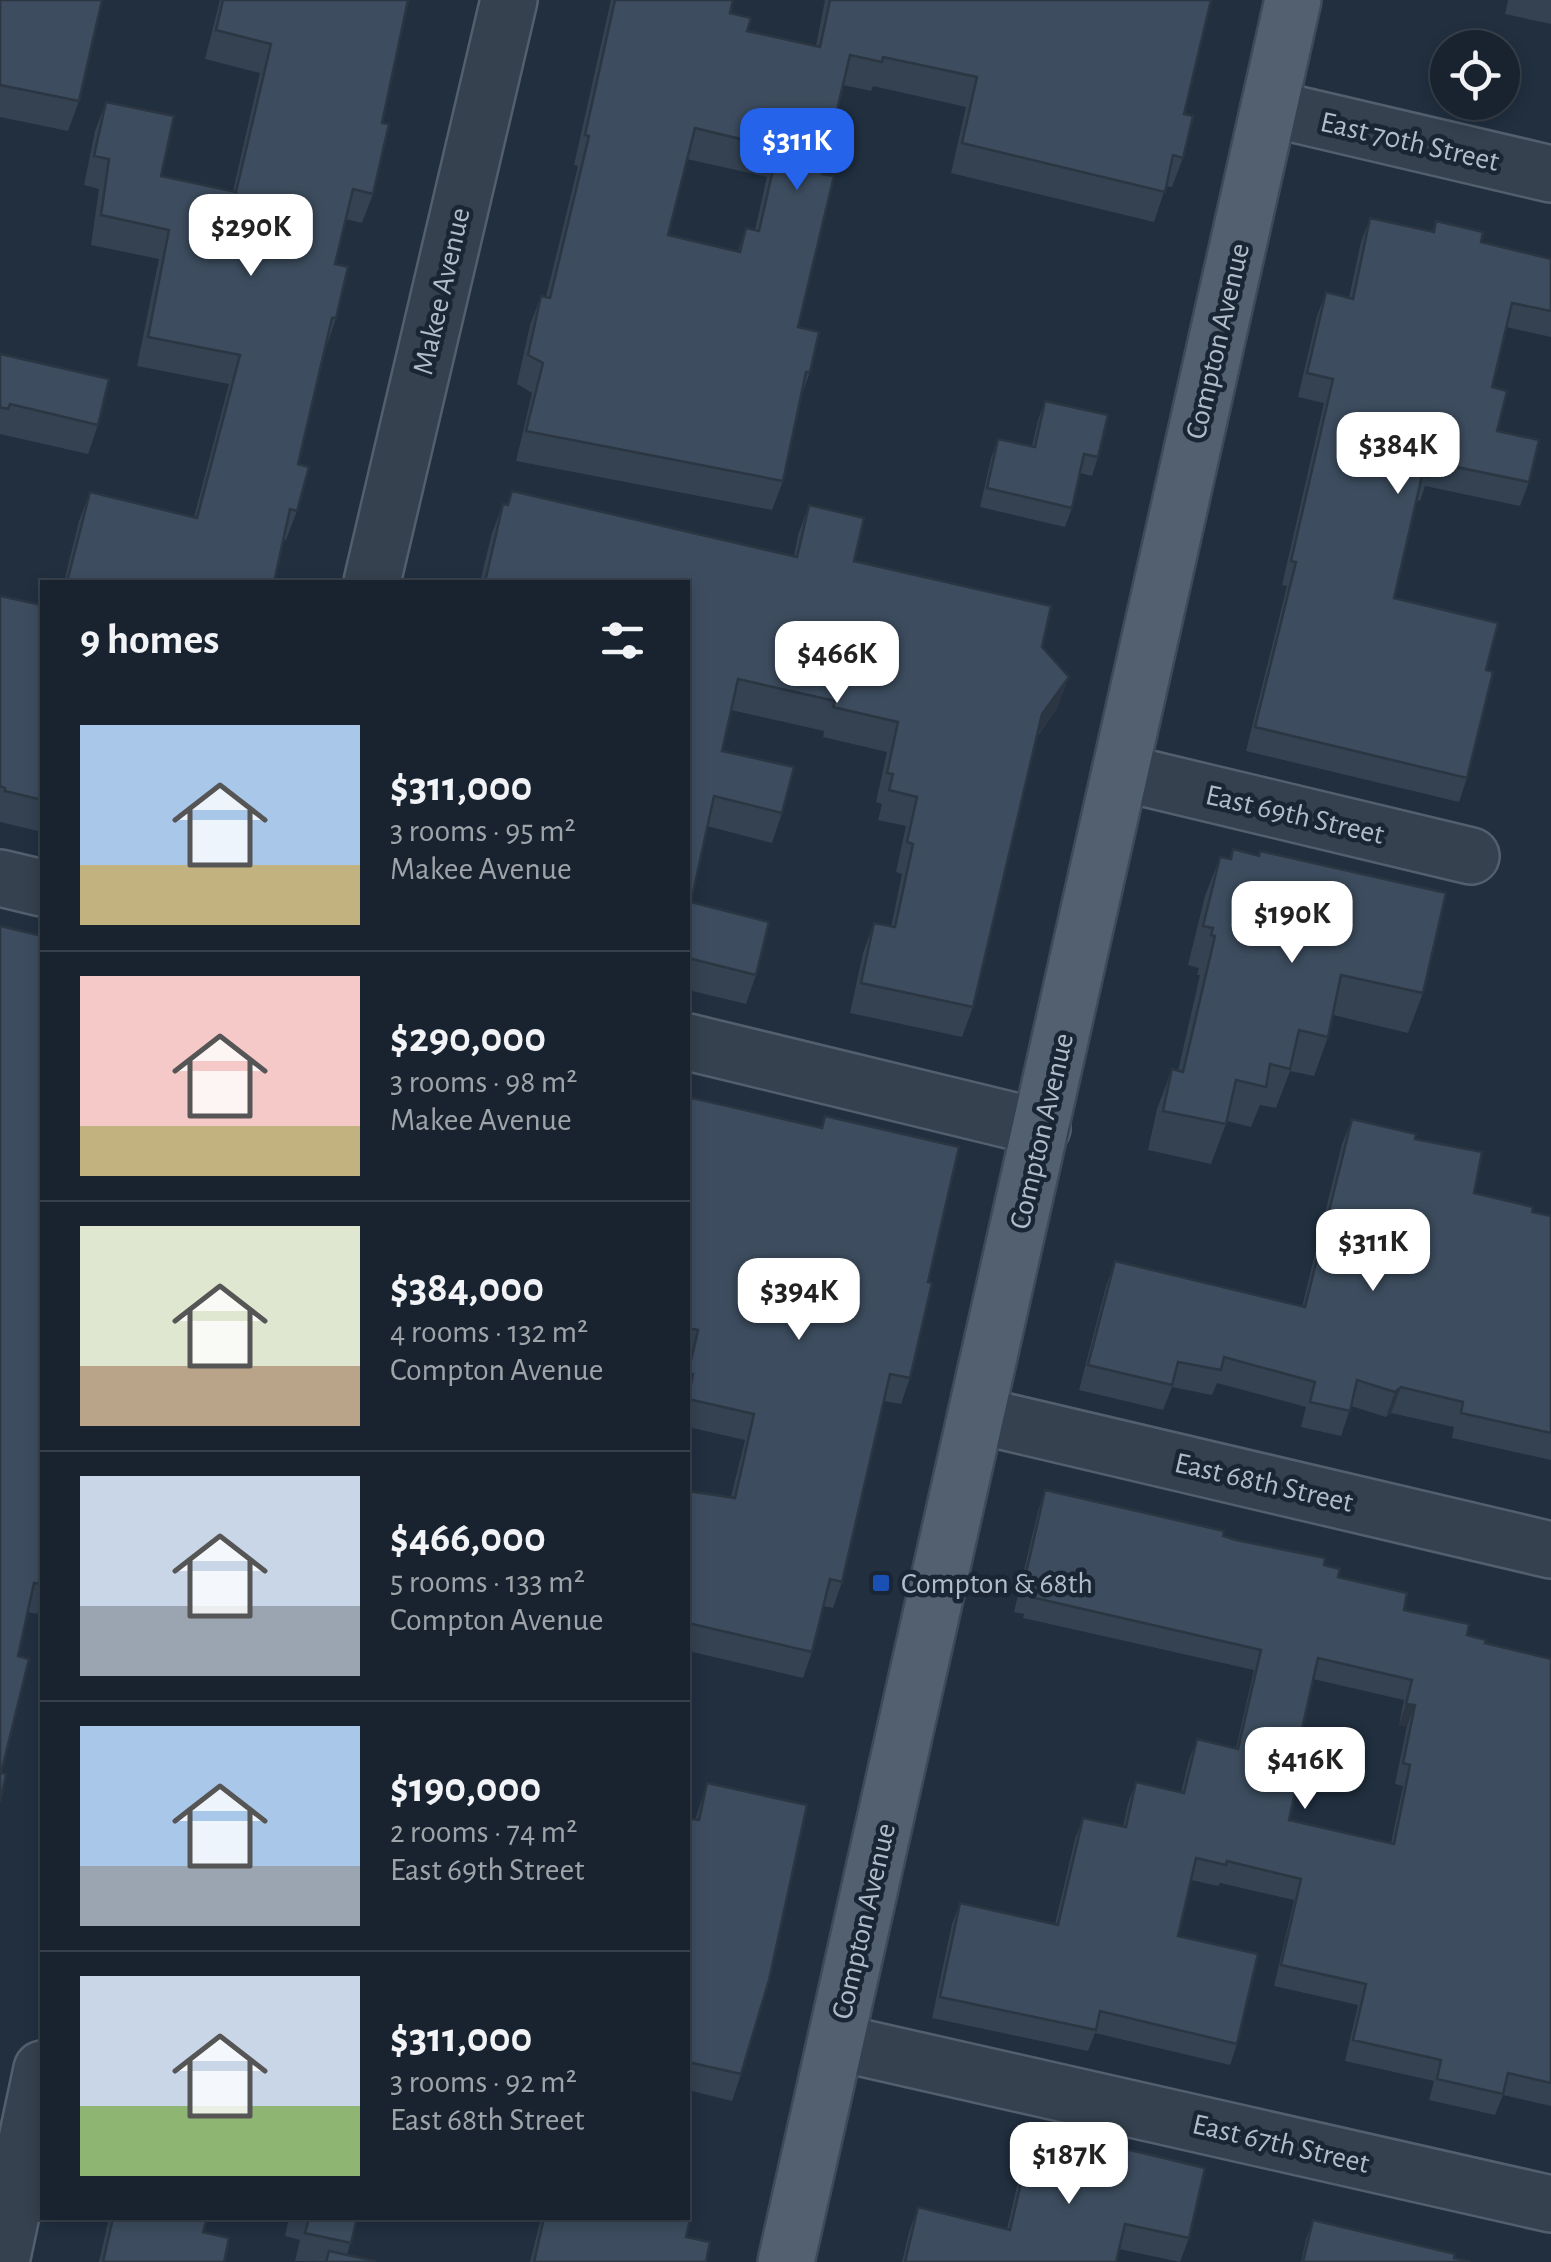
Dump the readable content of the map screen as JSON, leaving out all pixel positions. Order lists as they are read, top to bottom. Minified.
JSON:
{"streets":{"main road":["Compton Avenue"],"street":["East 70th Street","Makee Avenue","East 69th Street","East 68th Street","East 67th Street"]},"crossings":[["East 70th Street","Compton Avenue"],["Compton Avenue","East 69th Street"],["Compton Avenue","East 68th Street"],["Compton Avenue","East 67th Street"]],"places":{"transit":["Compton & 68th"]},"page":{"price":["$311K","$290K","$384K","$466K","$190K","$311K","$394K","$416K","$187K"],"heading":"9 homes","list":[{"name":"$311,000","note":"3 rooms · 95 m² · Makee Avenue"},{"name":"$290,000","note":"3 rooms · 98 m² · Makee Avenue"},{"name":"$384,000","note":"4 rooms · 132 m² · Compton Avenue"},{"name":"$466,000","note":"5 rooms · 133 m² · Compton Avenue"},{"name":"$190,000","note":"2 rooms · 74 m² · East 69th Street"},{"name":"$311,000","note":"3 rooms · 92 m² · East 68th Street"}]}}
